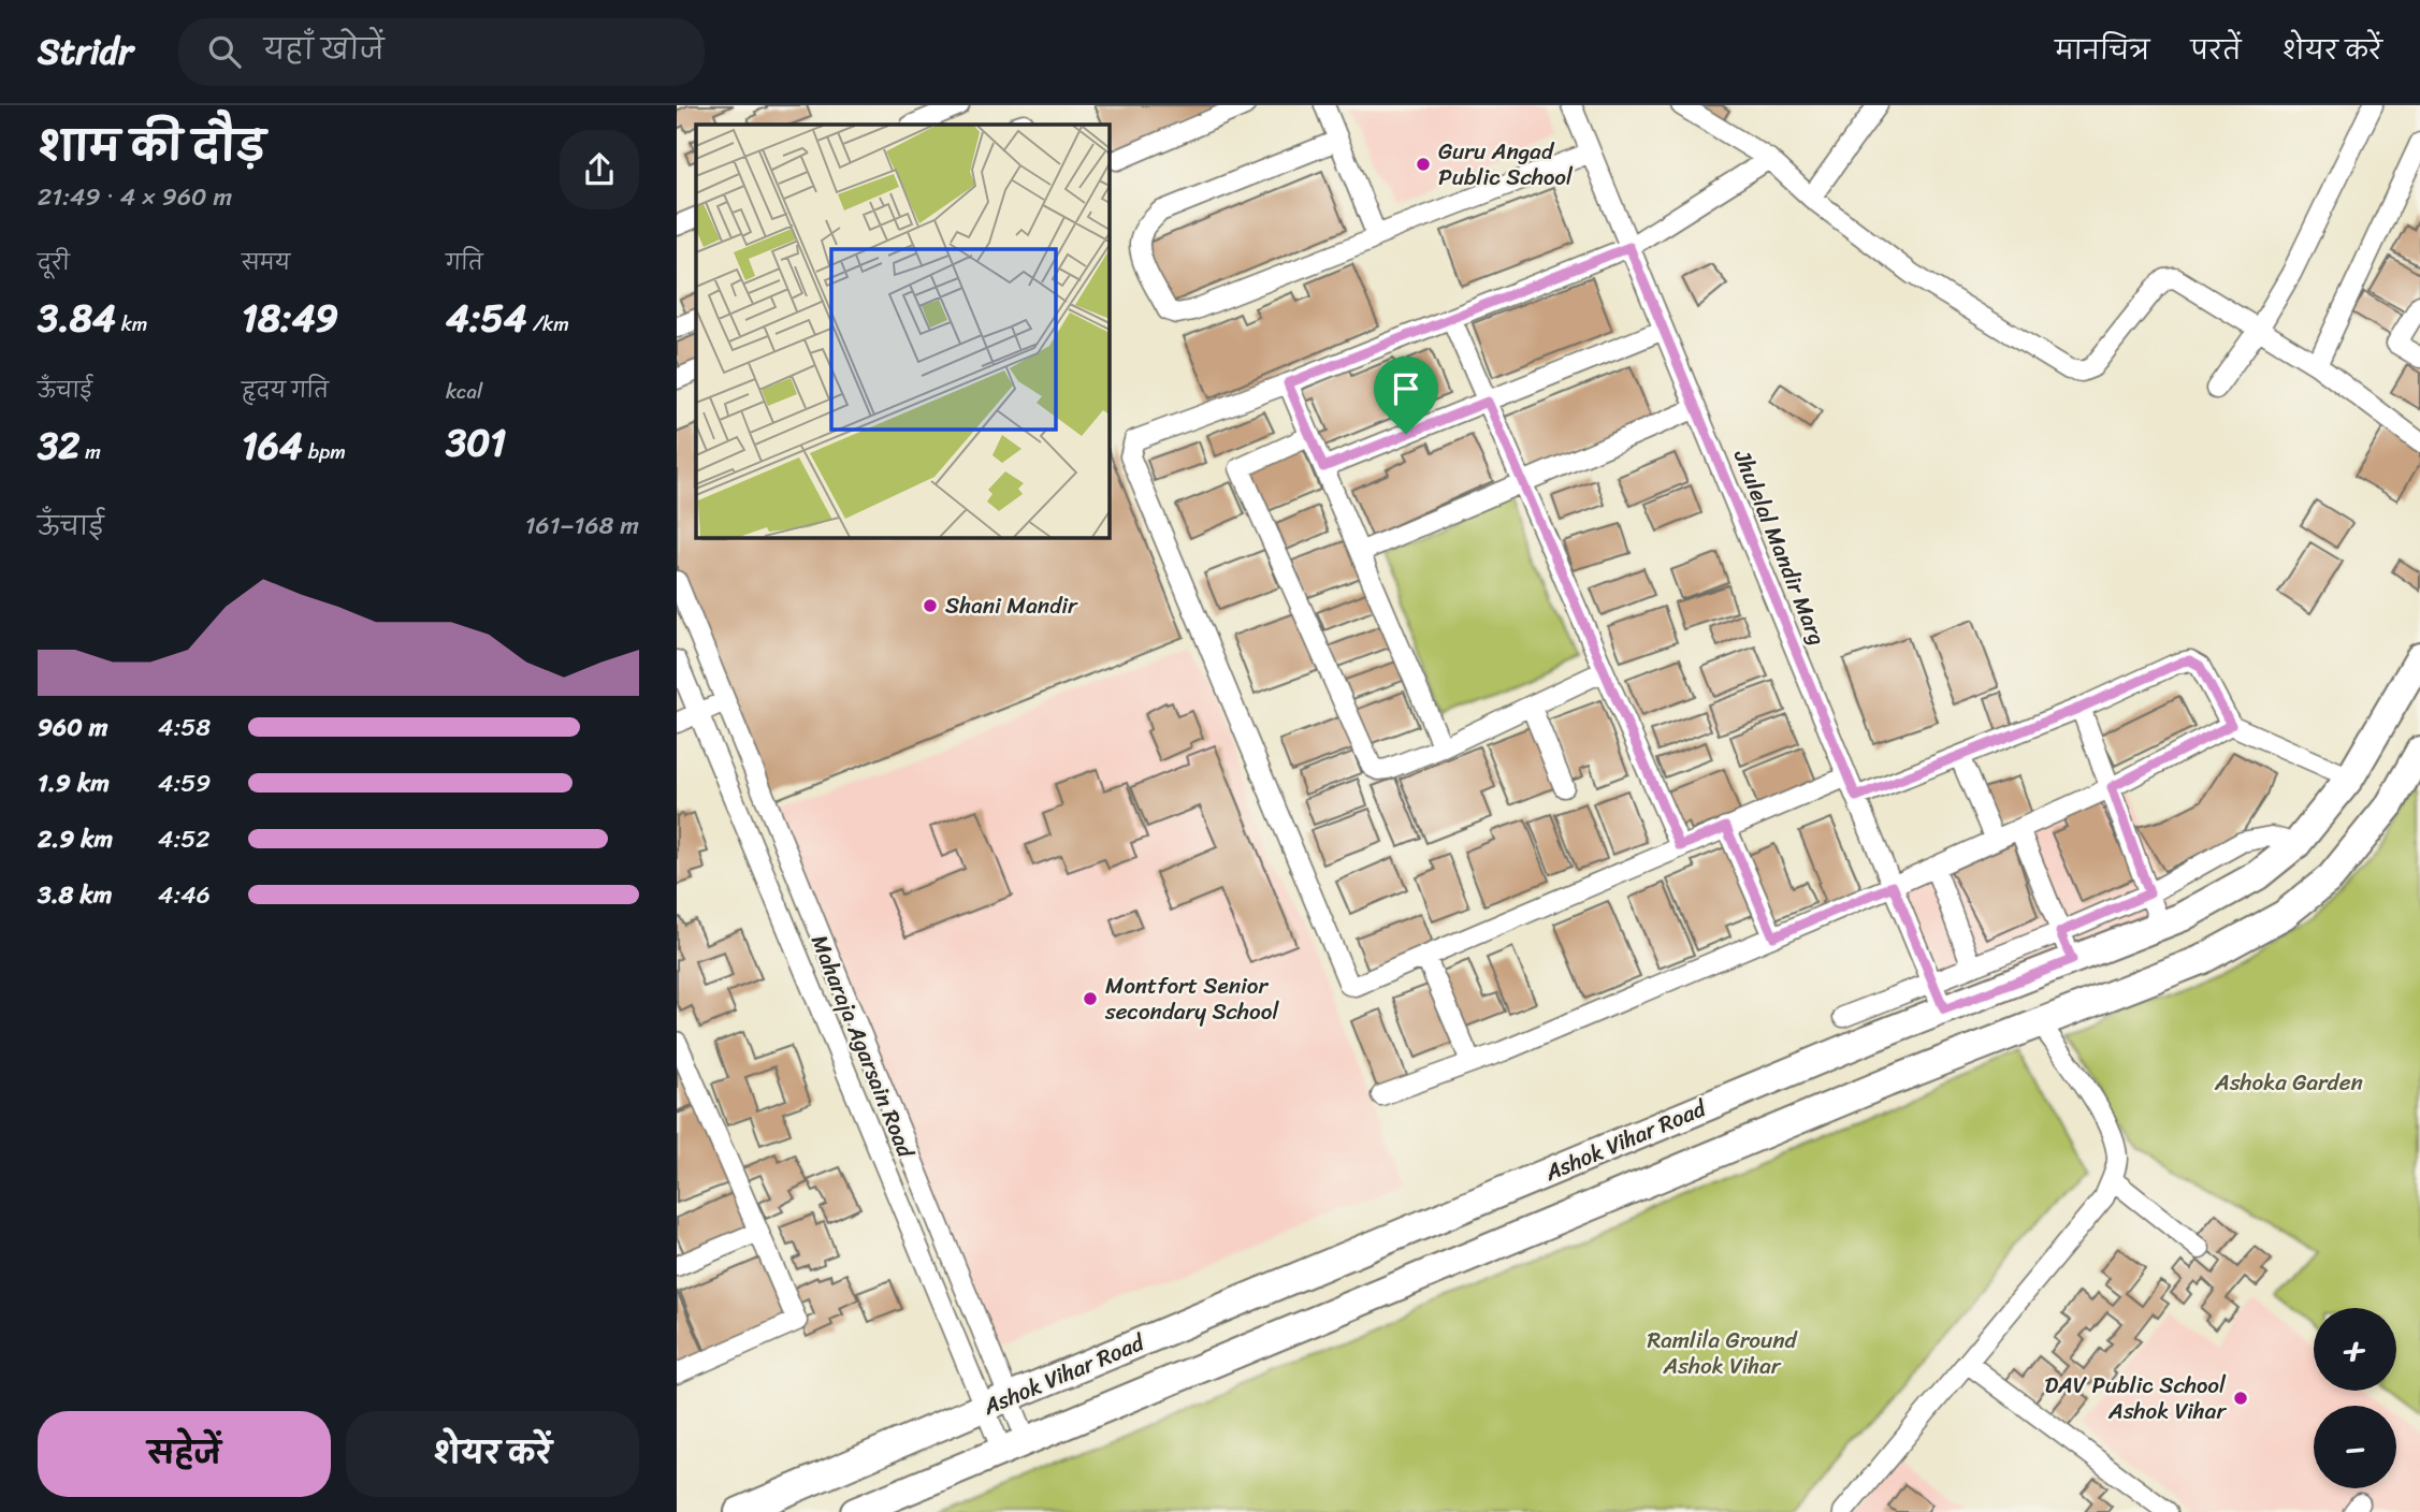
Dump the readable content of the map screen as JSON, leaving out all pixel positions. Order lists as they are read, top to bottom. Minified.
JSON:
{"streets":{"main road":["Ashok Vihar Road"],"street":["Jhulelal Mandir Marg","Maharaja Agarsain Road"]},"crossings":[["Jhulelal Mandir Marg","Ashok Vihar Road"],["Maharaja Agarsain Road","Ashok Vihar Road"]],"parks":["Ashoka Garden","Ramlila Ground Ashok Vihar"],"places":["Guru Angad Public School","Shani Mandir","Montfort Senior secondary School","DAV Public School Ashok Vihar"],"page":{"header":"Stridr","search":"यहाँ खोजें","nav":["मानचित्र","परतें","शेयर करें"],"heading":["शाम की दौड़","21:49 · 4 × 960 m"],"stats":[["दूरी","3.84 km"],["समय","18:49"],["गति","4:54 /km"],["ऊँचाई","32 m"],["हृदय गति","164 bpm"],["kcal","301"]],"chart":["ऊँचाई","161–168 m"],"list":[{"name":"960 m","note":"4:58"},{"name":"1.9 km","note":"4:59"},{"name":"2.9 km","note":"4:52"},{"name":"3.8 km","note":"4:46"}],"map_buttons":["+","−"],"buttons":["सहेजें","शेयर करें"]}}
